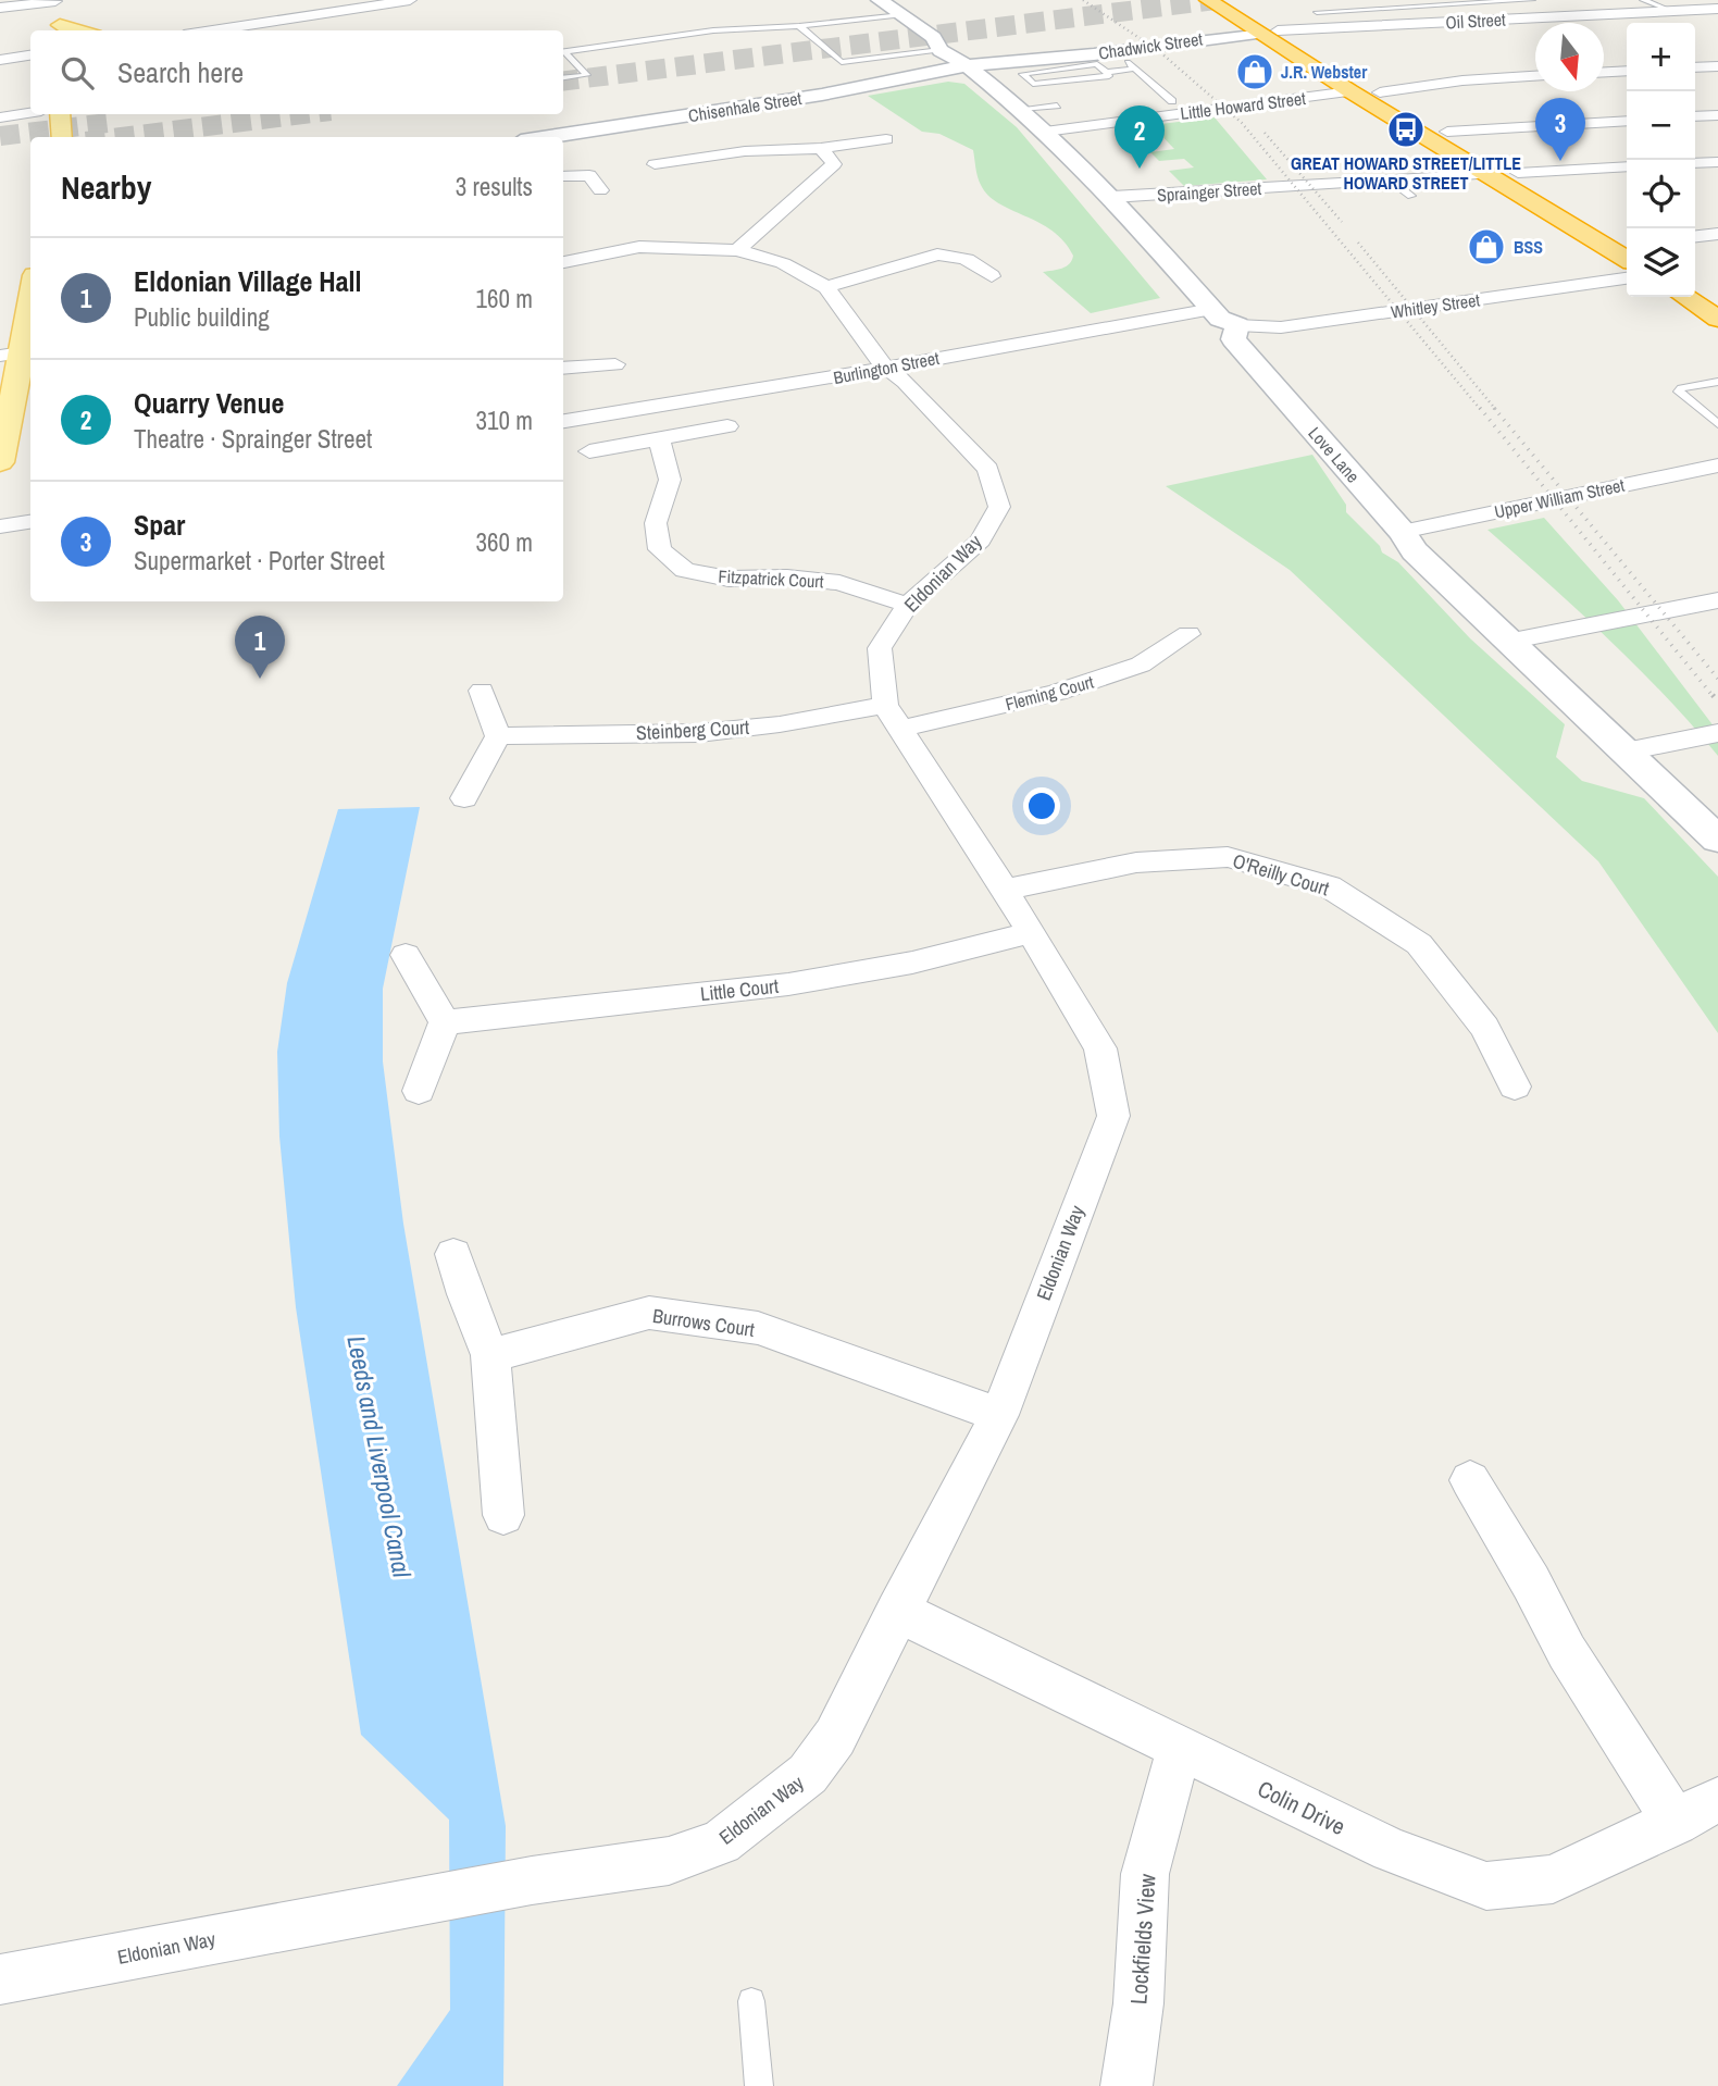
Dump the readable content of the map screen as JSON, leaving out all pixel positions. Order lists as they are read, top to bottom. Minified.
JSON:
{"streets":{"street":["Oil Street","Chadwick Street","Little Howard Street","Chisenhale Street","Sprainger Street","Whitley Street","Burlington Street","Love Lane","Upper William Street","Eldonian Way","Fitzpatrick Court","Fleming Court","Steinberg Court","O'Reilly Court","Little Court","Burrows Court","Colin Drive","Lockfields View"]},"crossings":[["Chadwick Street","Chisenhale Street"],["Whitley Street","Love Lane"],["Burlington Street","Eldonian Way"],["Love Lane","Upper William Street"],["Eldonian Way","Fitzpatrick Court"],["Eldonian Way","Fleming Court"],["Eldonian Way","Steinberg Court"],["Eldonian Way","O'Reilly Court"],["Eldonian Way","Little Court"],["Eldonian Way","Burrows Court"],["Eldonian Way","Colin Drive"],["Fleming Court","Steinberg Court"],["Colin Drive","Lockfields View"]],"water":["Leeds and Liverpool Canal"],"places":{"shop":["J.R. Webster","BSS"],"bus stop":["GREAT HOWARD STREET/LITTLE HOWARD STREET"]},"north":"bottom","page":{"map_buttons":["+","−"],"search":"Search here","pins":["3","2","1"],"heading":["Nearby","3 results"],"list":[{"mark":"1","name":"Eldonian Village Hall","note":"Public building","value":"160 m"},{"mark":"2","name":"Quarry Venue","note":"Theatre · Sprainger Street","value":"310 m"},{"mark":"3","name":"Spar","note":"Supermarket · Porter Street","value":"360 m"}]}}
